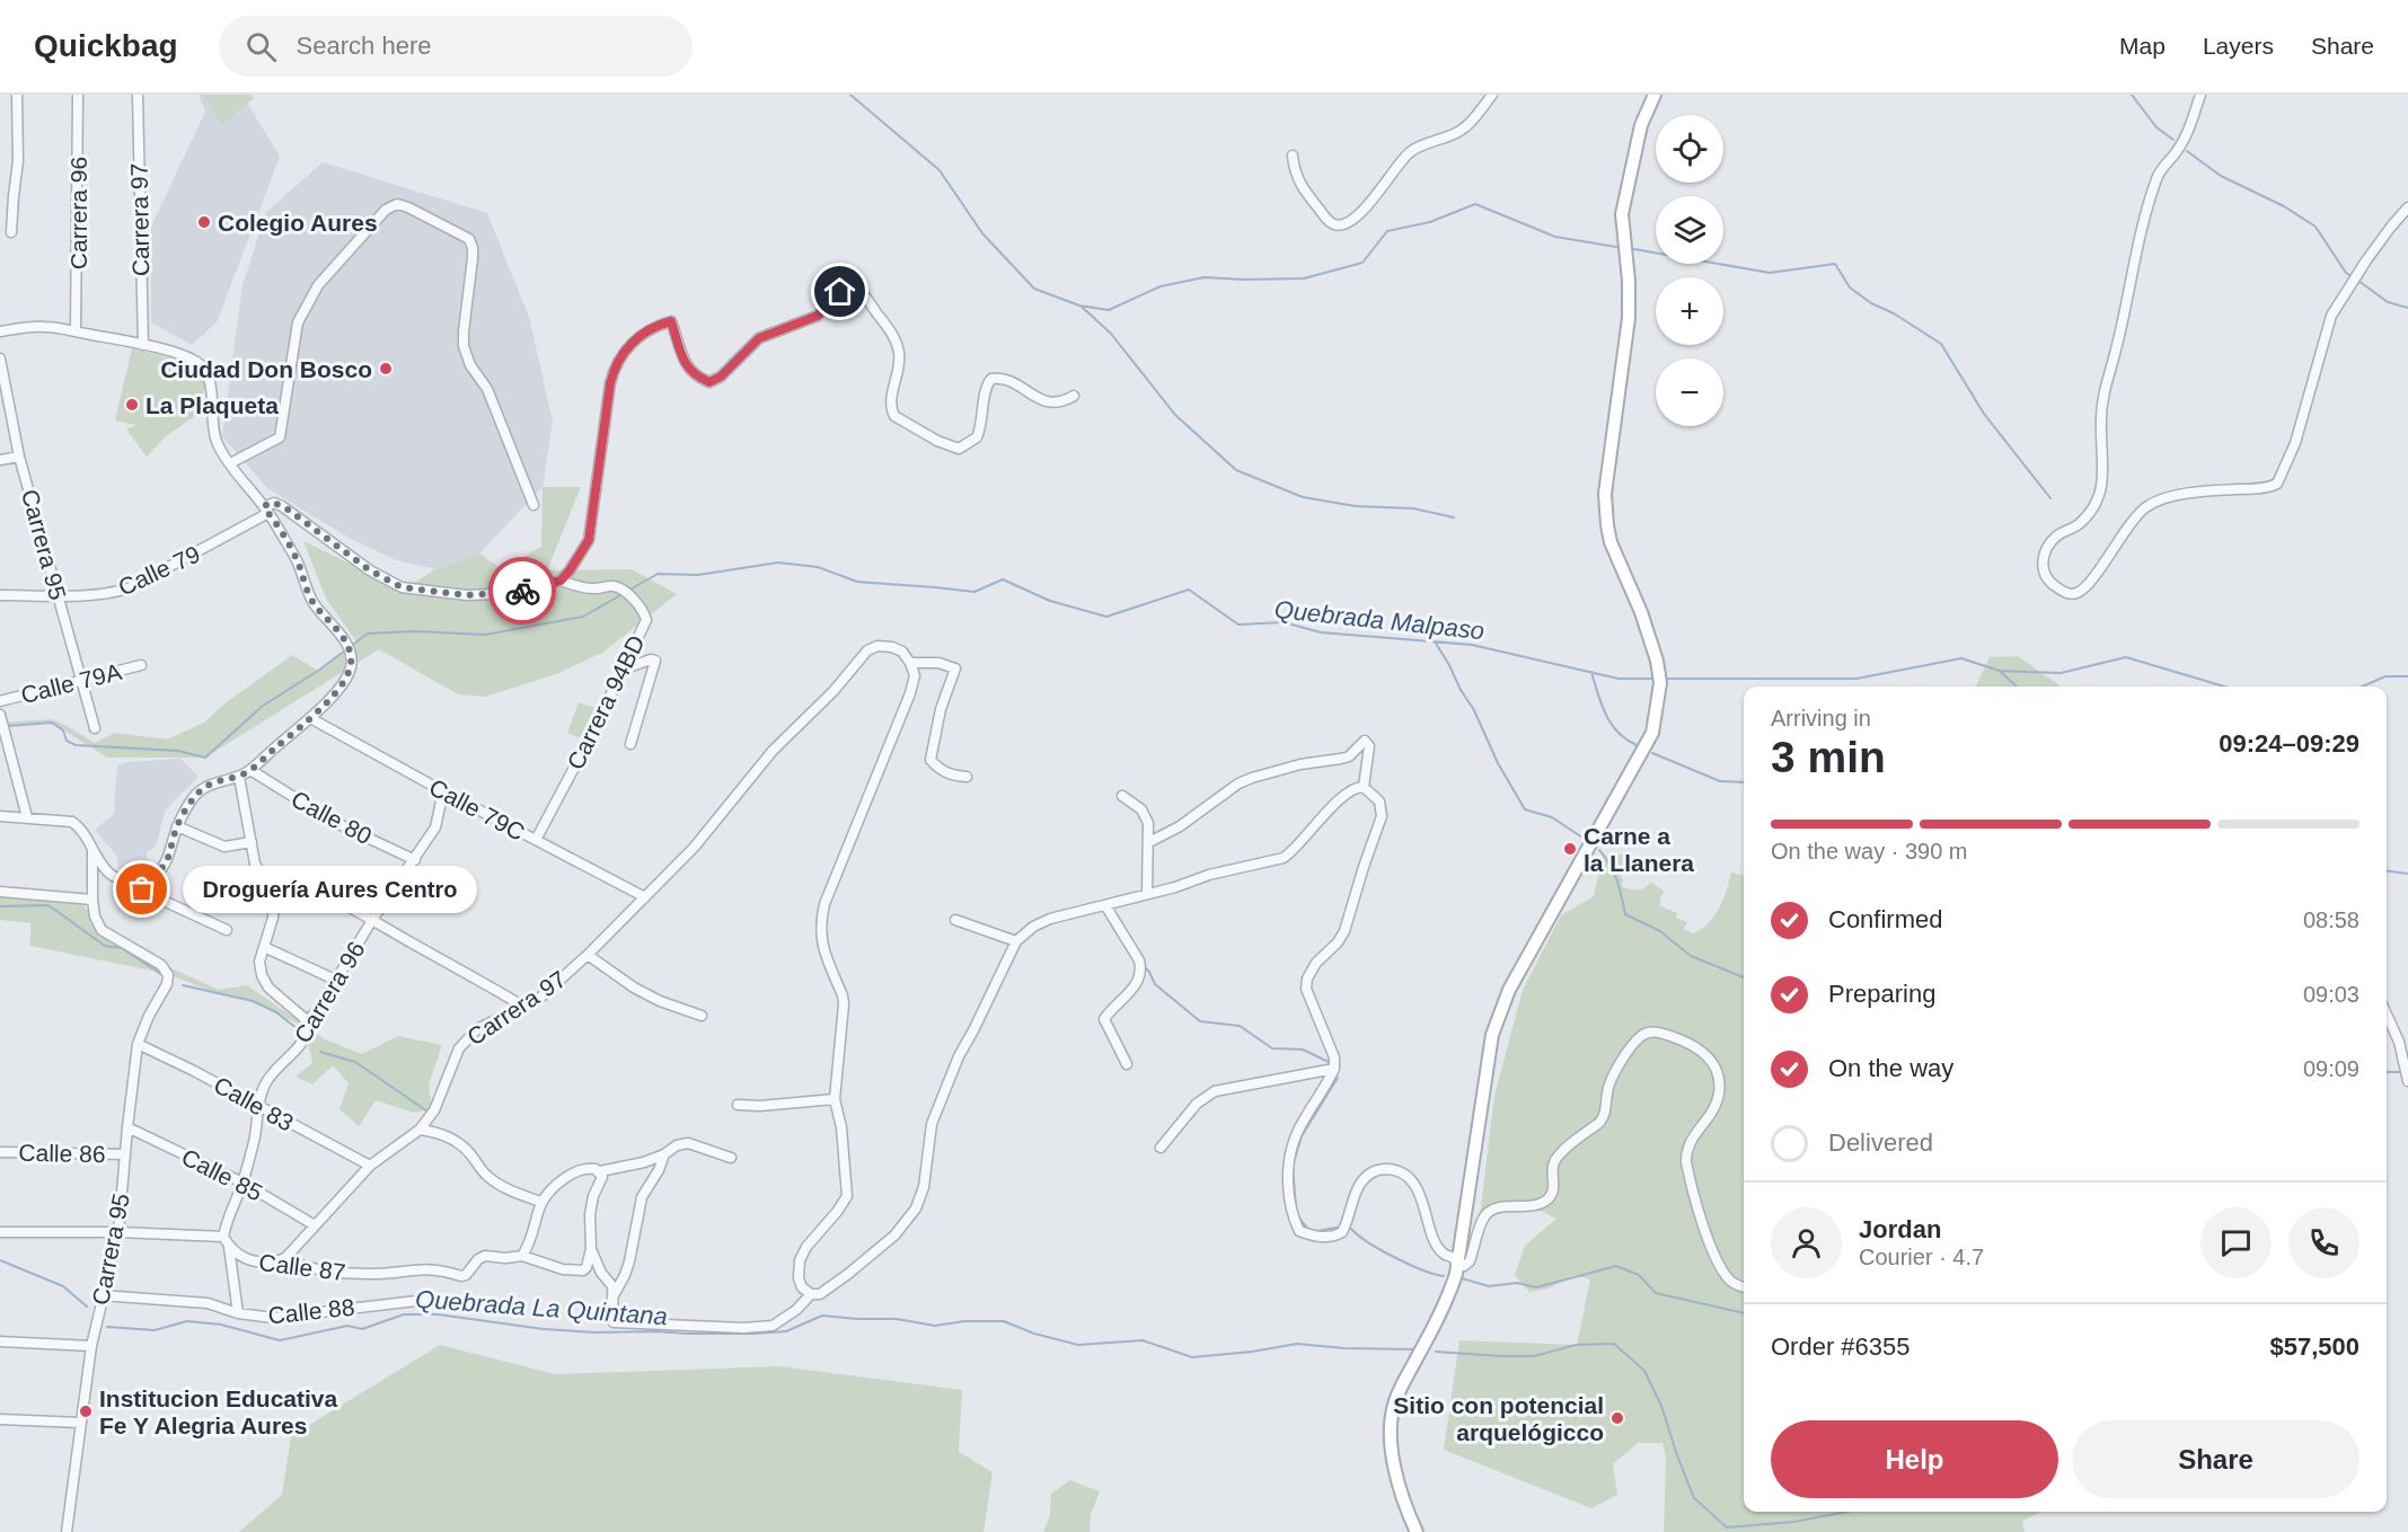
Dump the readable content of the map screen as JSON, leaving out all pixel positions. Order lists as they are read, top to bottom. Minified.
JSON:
{"streets":{"street":["Carrera 96","Carrera 97","Carrera 95","Calle 79","Calle 79A","Carrera 94BD","Calle 79C","Calle 80","Calle 83","Calle 86","Calle 85","Calle 87","Calle 88"]},"crossings":[["Carrera 96","Calle 79C"],["Carrera 96","Calle 80"],["Carrera 96","Calle 83"],["Carrera 96","Calle 85"],["Carrera 96","Calle 87"],["Carrera 96","Calle 88"],["Carrera 97","Calle 79C"],["Carrera 97","Calle 83"],["Carrera 97","Calle 85"],["Carrera 97","Calle 87"],["Carrera 95","Calle 79"],["Carrera 95","Calle 79A"],["Carrera 95","Calle 83"],["Carrera 95","Calle 86"],["Carrera 95","Calle 85"],["Carrera 95","Calle 87"],["Carrera 95","Calle 88"],["Carrera 94BD","Calle 79C"]],"water":["Quebrada Malpaso","Quebrada La Quintana"],"places":["Colegio Aures","Ciudad Don Bosco","La Plaqueta","Carne a la Llanera","Droguería Aures Centro","Institucion Educativa Fe Y Alegria Aures","Sitio con potencial arquelógicco"],"page":{"header":"Quickbag","search":"Search here","nav":["Map","Layers","Share"],"map_buttons":["+","−"],"heading":["3 min","Arriving in","09:24–09:29"],"panel":["Jordan","Courier · 4.7","Order #6355","$57,500"],"bar":"On the way · 390 m","bubble":"Droguería Aures Centro","list":[["Confirmed","08:58"],["Preparing","09:03"],["On the way","09:09"],"Delivered"],"buttons":["Help","Share"]}}
